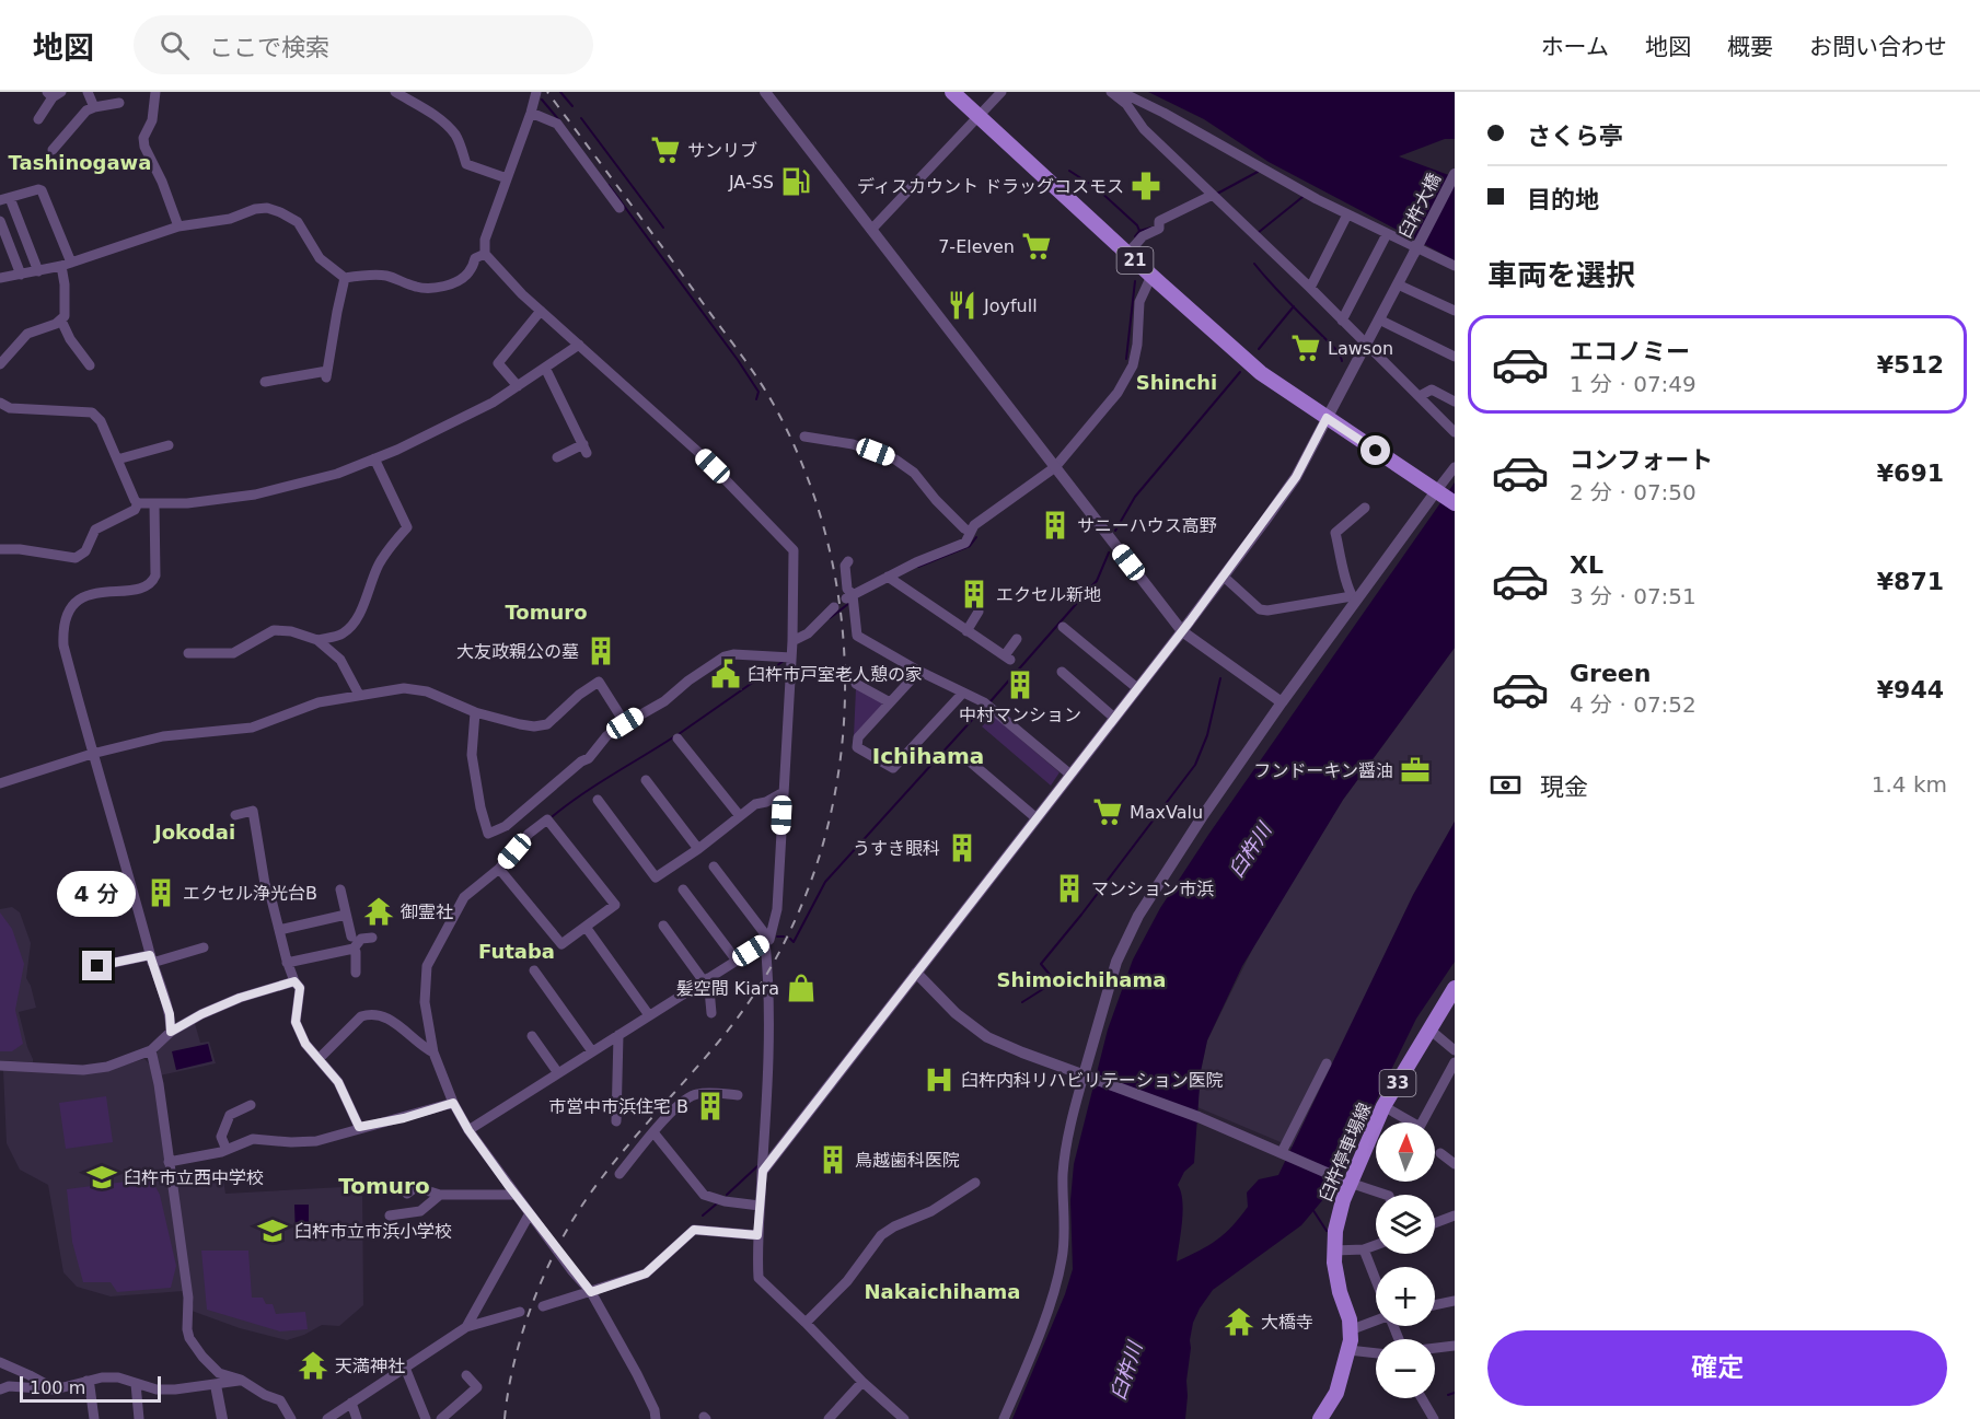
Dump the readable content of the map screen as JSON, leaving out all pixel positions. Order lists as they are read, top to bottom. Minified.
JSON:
{"streets":{"main road":["21","33","臼杵停車場線"],"street":["臼杵大橋"]},"crossings":[["臼杵大橋","21"]],"districts":["Tashinogawa","Shinchi","Tomuro","Ichihama","Jokodai","Futaba","Shimoichihama","Tomuro","Nakaichihama"],"water":["臼杵川"],"places":{"supermarket":["サンリブ","7-Eleven","Lawson","MaxValu"],"fuel station":["JA-SS"],"pharmacy":["ディスカウント ドラッグコスモス"],"restaurant":["Joyfull"],"building":["サニーハウス高野","エクセル新地","大友政親公の墓","中村マンション","うすき眼科","マンション市浜","エクセル浄光台B","市営中市浜住宅 B","鳥越歯科医院"],"public building":["臼杵市戸室老人憩の家"],"office":["フンドーキン醤油"],"temple":["御霊社","大橋寺","天満神社"],"shop":["髪空間 Kiara"],"hospital":["臼杵内科リハビリテーション医院"],"school or university":["臼杵市立西中学校","臼杵市立市浜小学校"]},"scale_bar":"100 m","north":"top","page":{"header":"地図","search":"ここで検索","nav":["ホーム","地図","概要","お問い合わせ"],"banner":["さくら亭","目的地"],"heading":"車両を選択","list":[{"name":"エコノミー","note":"1 分 · 07:49","value":"¥512"},{"name":"コンフォート","note":"2 分 · 07:50","value":"¥691"},{"name":"XL","note":"3 分 · 07:51","value":"¥871"},{"name":"Green","note":"4 分 · 07:52","value":"¥944"}],"pay":["現金","1.4 km"],"bubble":"4 分","map_buttons":["+","−"],"buttons":"確定","scale":"100 m"}}
